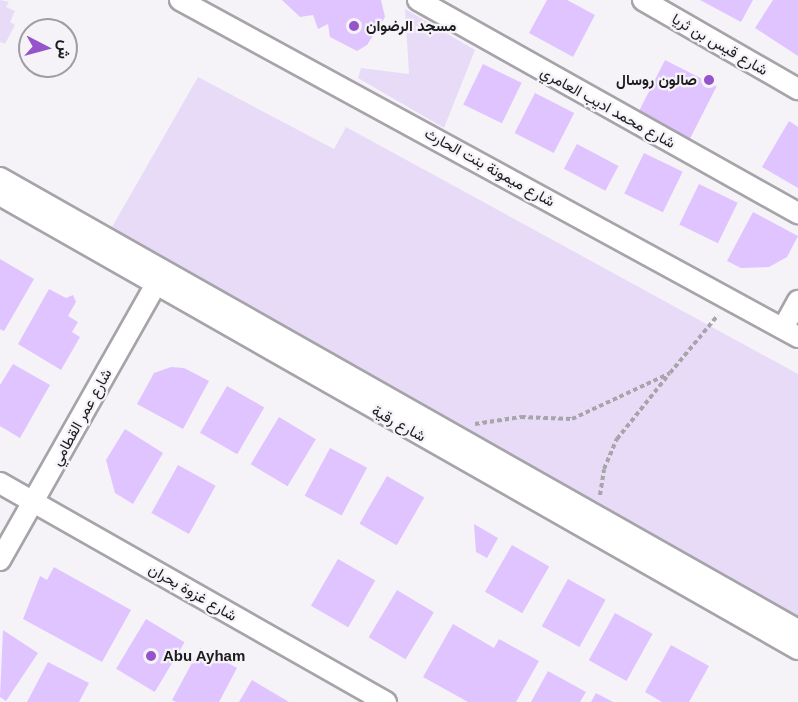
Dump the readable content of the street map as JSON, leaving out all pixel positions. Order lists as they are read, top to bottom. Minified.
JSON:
{"streets":{"street":["شارع قيس بن ثريا","شارع محمد اديب العامري","شارع ميمونة بنت الحارث","شارع عمر القطامي","شارع رقية","شارع غزوة بحران"]},"crossings":[["شارع عمر القطامي","شارع رقية"],["شارع عمر القطامي","شارع غزوة بحران"]],"places":["مسجد الرضوان","صالون روسال","Abu Ayham"],"north":"right"}
